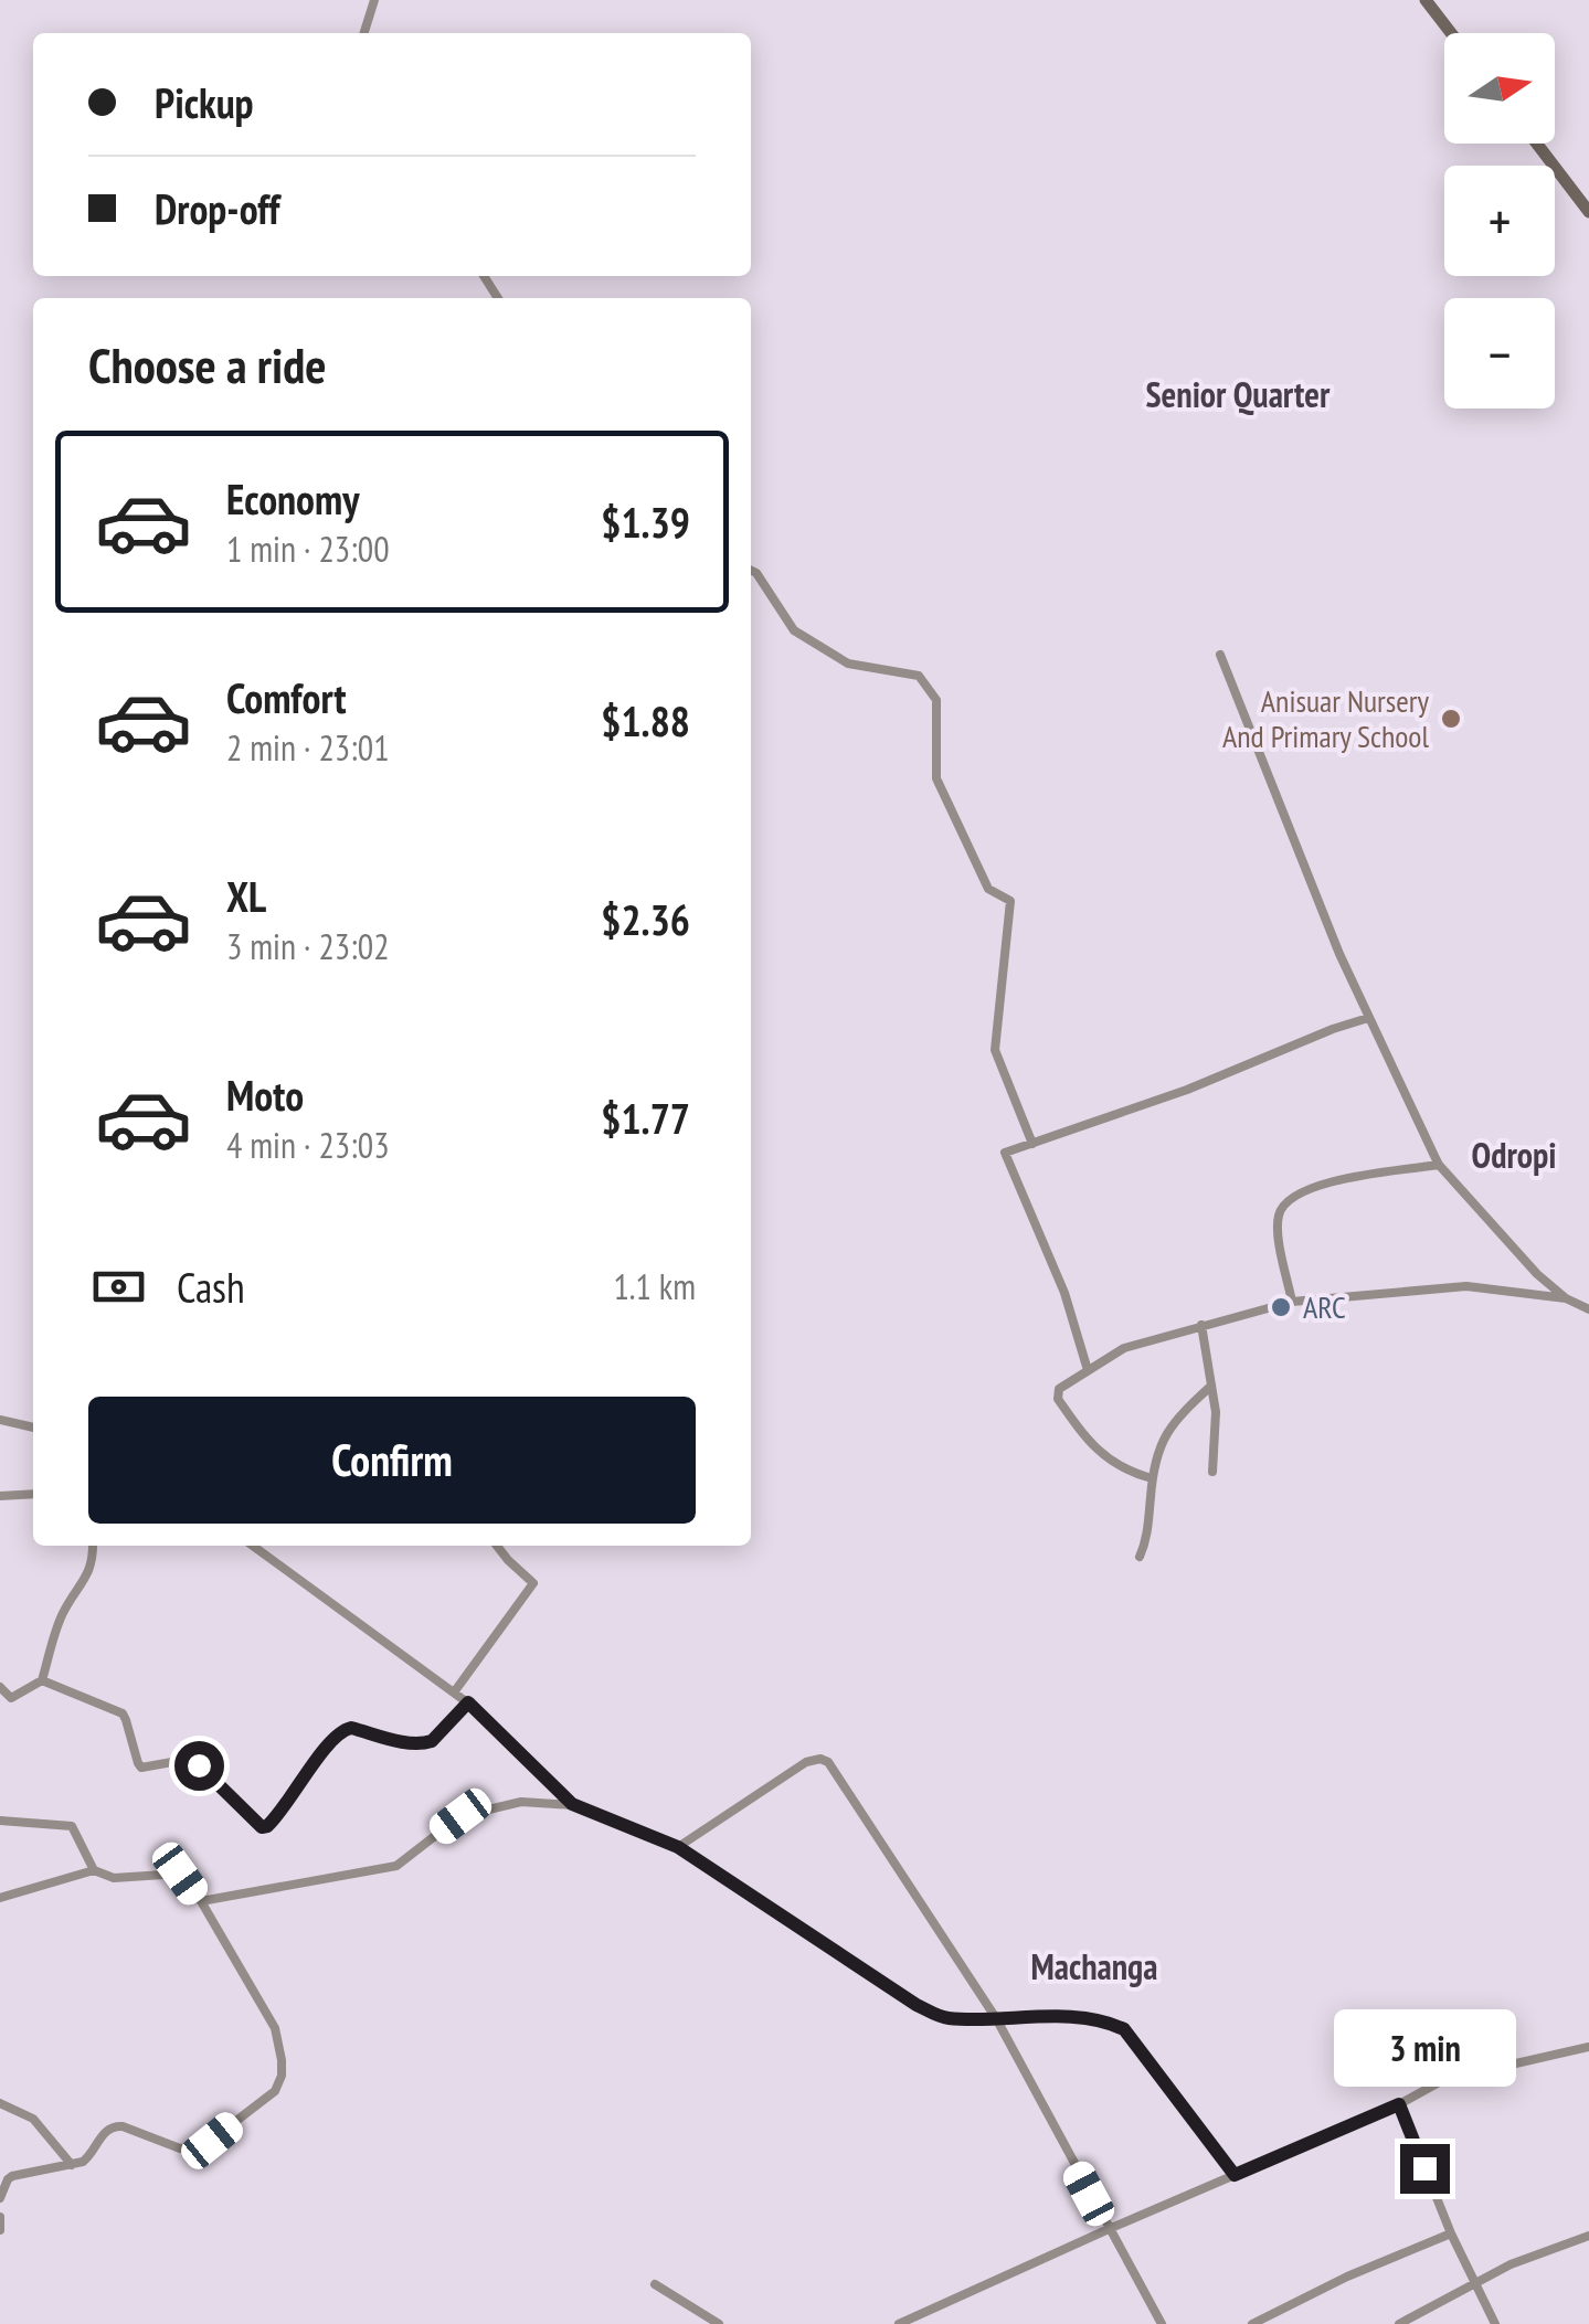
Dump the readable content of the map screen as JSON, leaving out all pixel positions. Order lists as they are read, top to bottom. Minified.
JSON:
{"districts":["Senior Quarter","Odropi","Machanga"],"places":["Anisuar Nursery And Primary School","ARC"],"north":"right","page":{"map_buttons":["+","−"],"banner":["Pickup","Drop-off"],"heading":"Choose a ride","list":[{"name":"Economy","note":"1 min · 23:00","value":"$1.39"},{"name":"Comfort","note":"2 min · 23:01","value":"$1.88"},{"name":"XL","note":"3 min · 23:02","value":"$2.36"},{"name":"Moto","note":"4 min · 23:03","value":"$1.77"}],"pay":["Cash","1.1 km"],"buttons":"Confirm","bubble":"3 min"}}
